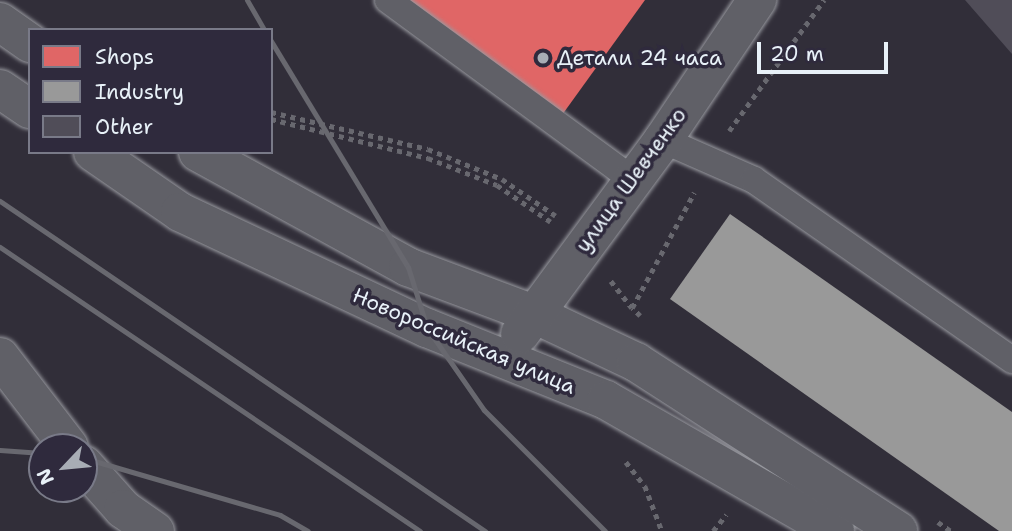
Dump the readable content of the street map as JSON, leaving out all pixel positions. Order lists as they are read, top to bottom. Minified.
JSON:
{"streets":{"main road":["улица Шевченко","Новороссийская улица"]},"crossings":[["улица Шевченко","Новороссийская улица"]],"places":["Детали 24 часа"],"legend":["Shops","Industry","Other"],"scale_bar":"20 m","north":"bottom left"}
